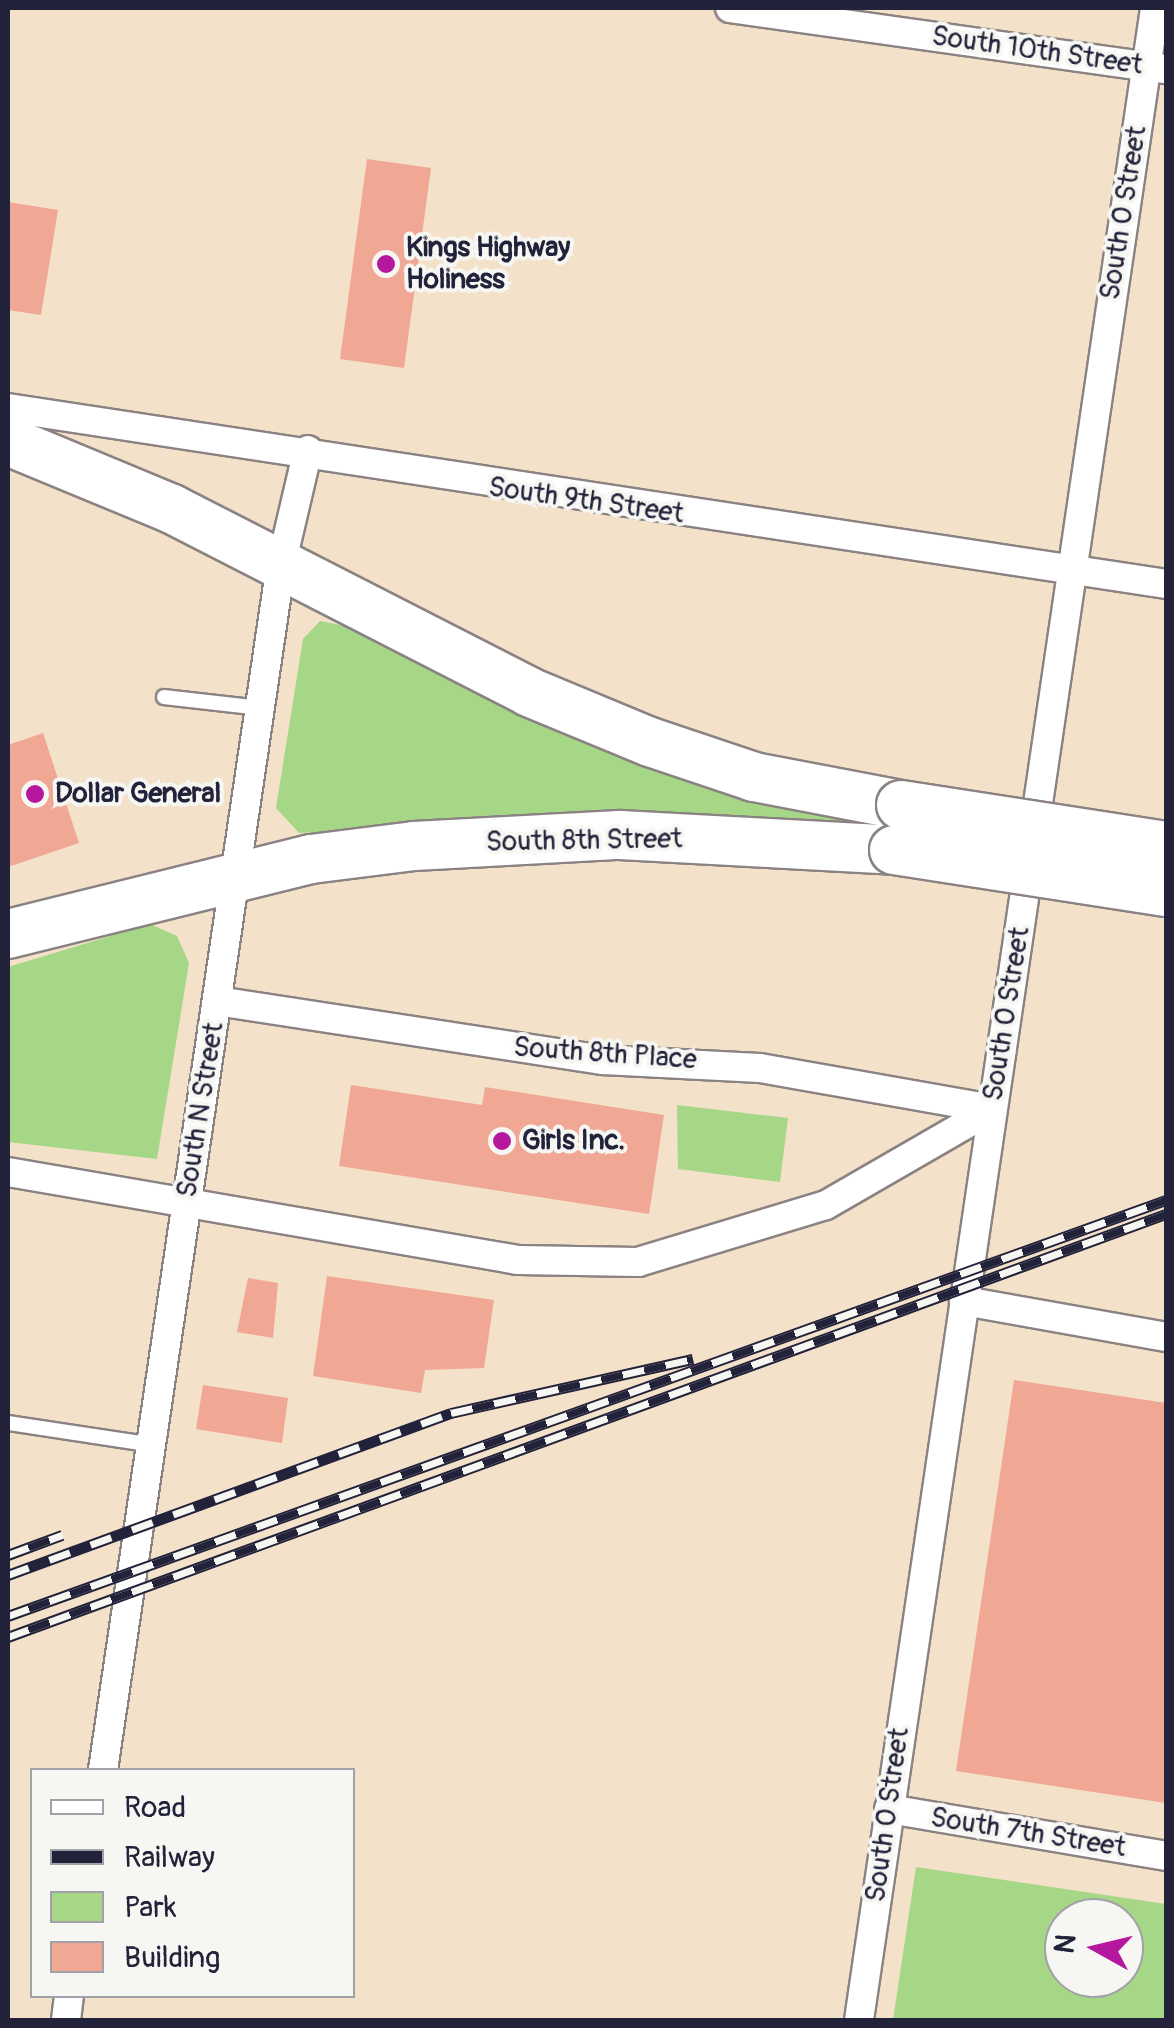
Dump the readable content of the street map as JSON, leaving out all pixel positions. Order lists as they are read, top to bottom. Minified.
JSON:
{"streets":{"highway":["South 8th Street"],"street":["South 10th Street","South O Street","South 9th Street","South 8th Place","South N Street","South 7th Street"]},"crossings":[["South 10th Street","South O Street"],["South O Street","South 9th Street"],["South O Street","South 8th Place"],["South O Street","South 7th Street"],["South 9th Street","South N Street"],["South 8th Street","South N Street"],["South 8th Place","South N Street"]],"places":["Kings Highway Holiness","Dollar General","Girls Inc."],"legend":["Road","Railway","Park","Building"],"north":"left"}
